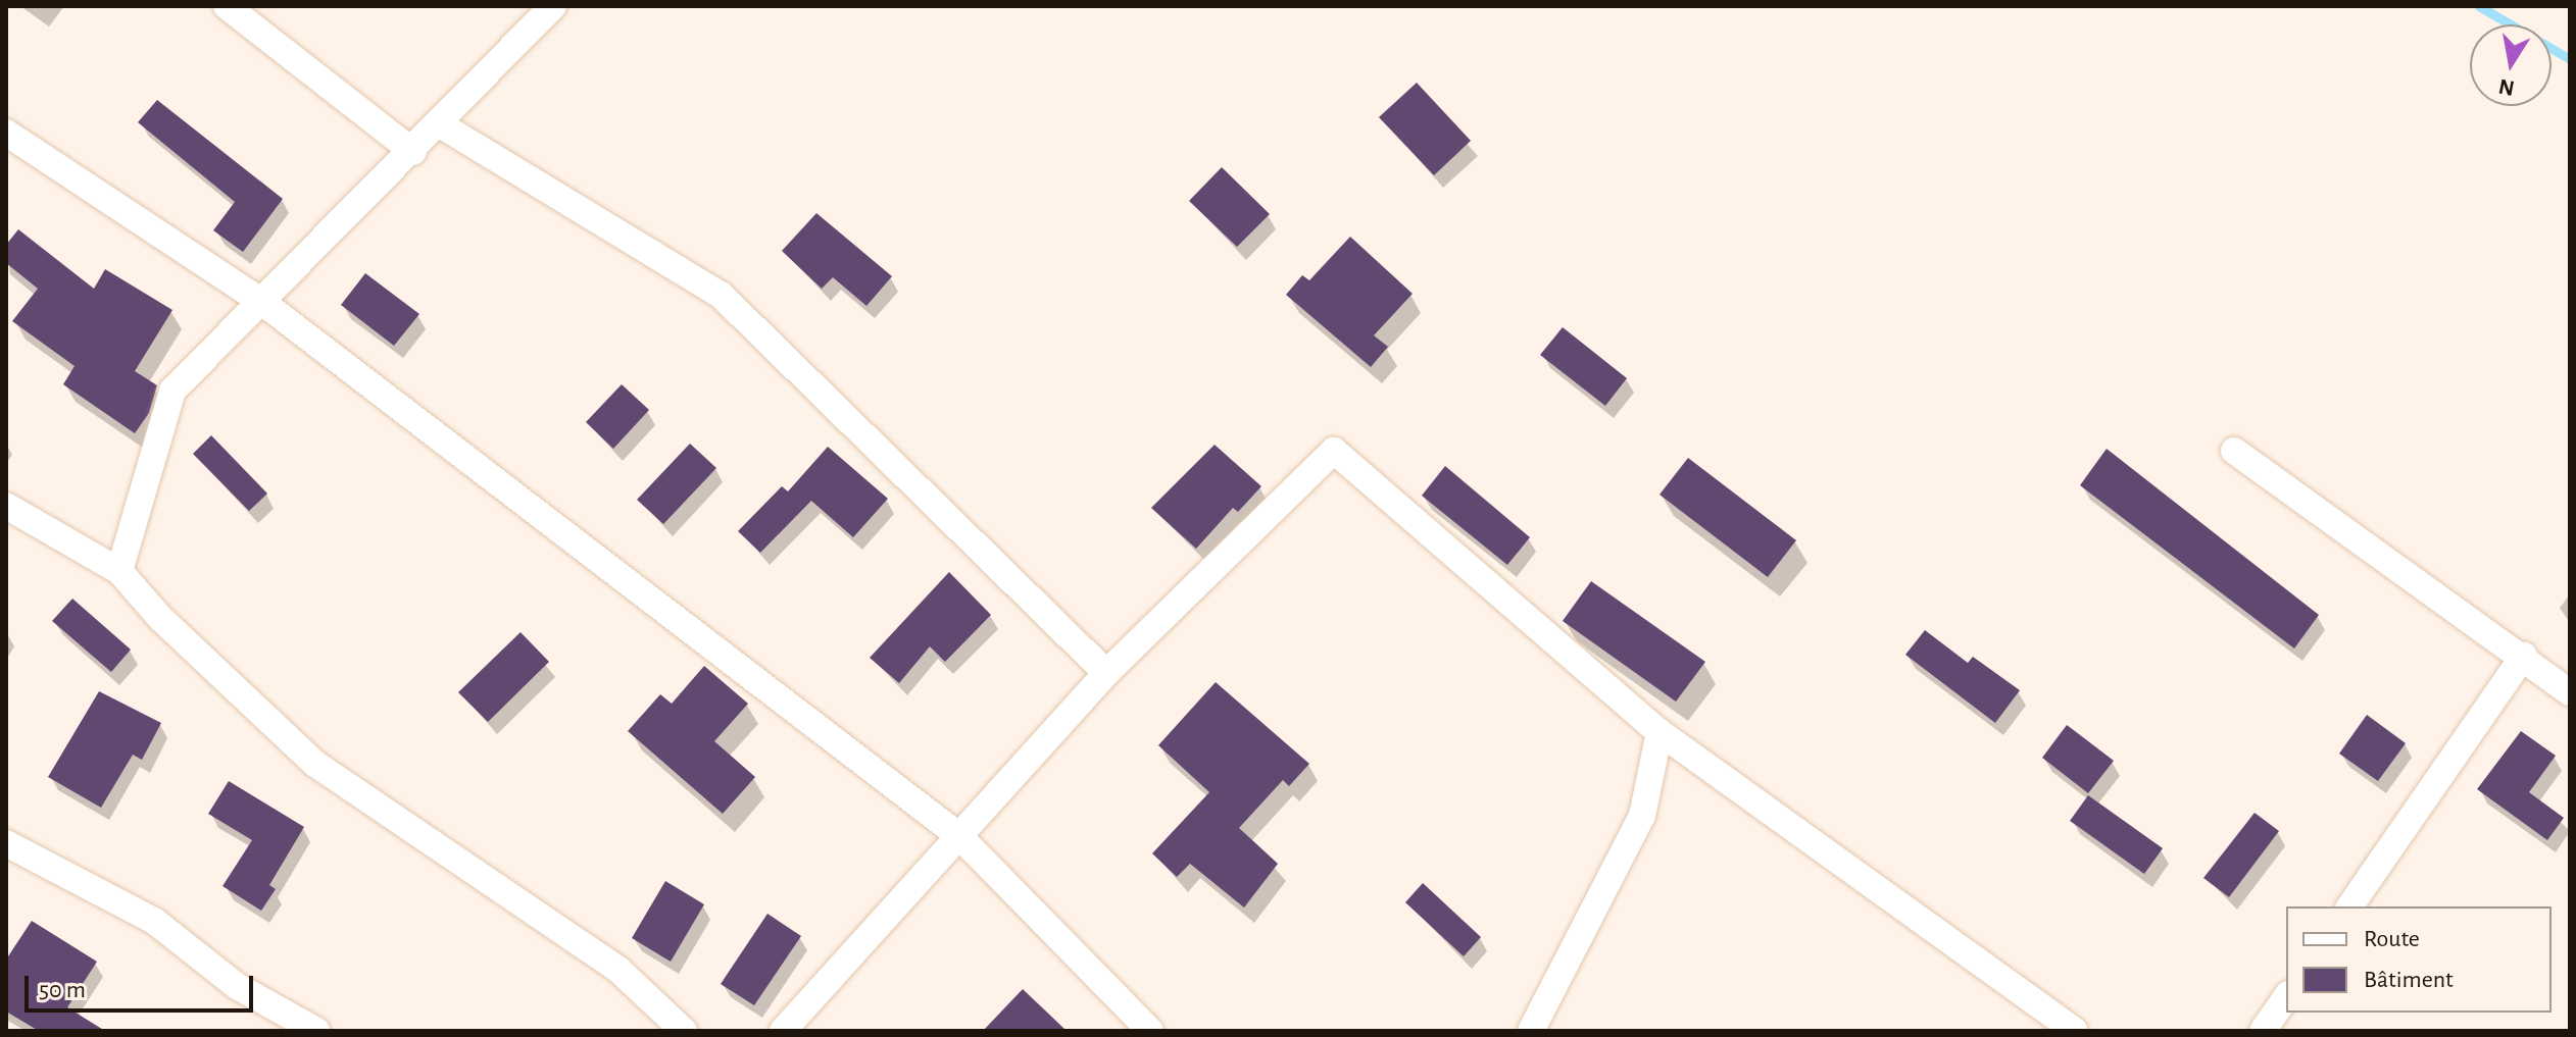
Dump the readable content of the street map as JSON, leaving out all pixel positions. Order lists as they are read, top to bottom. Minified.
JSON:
{"legend":["Route","Bâtiment"],"scale_bar":"50 m","north":"bottom"}
